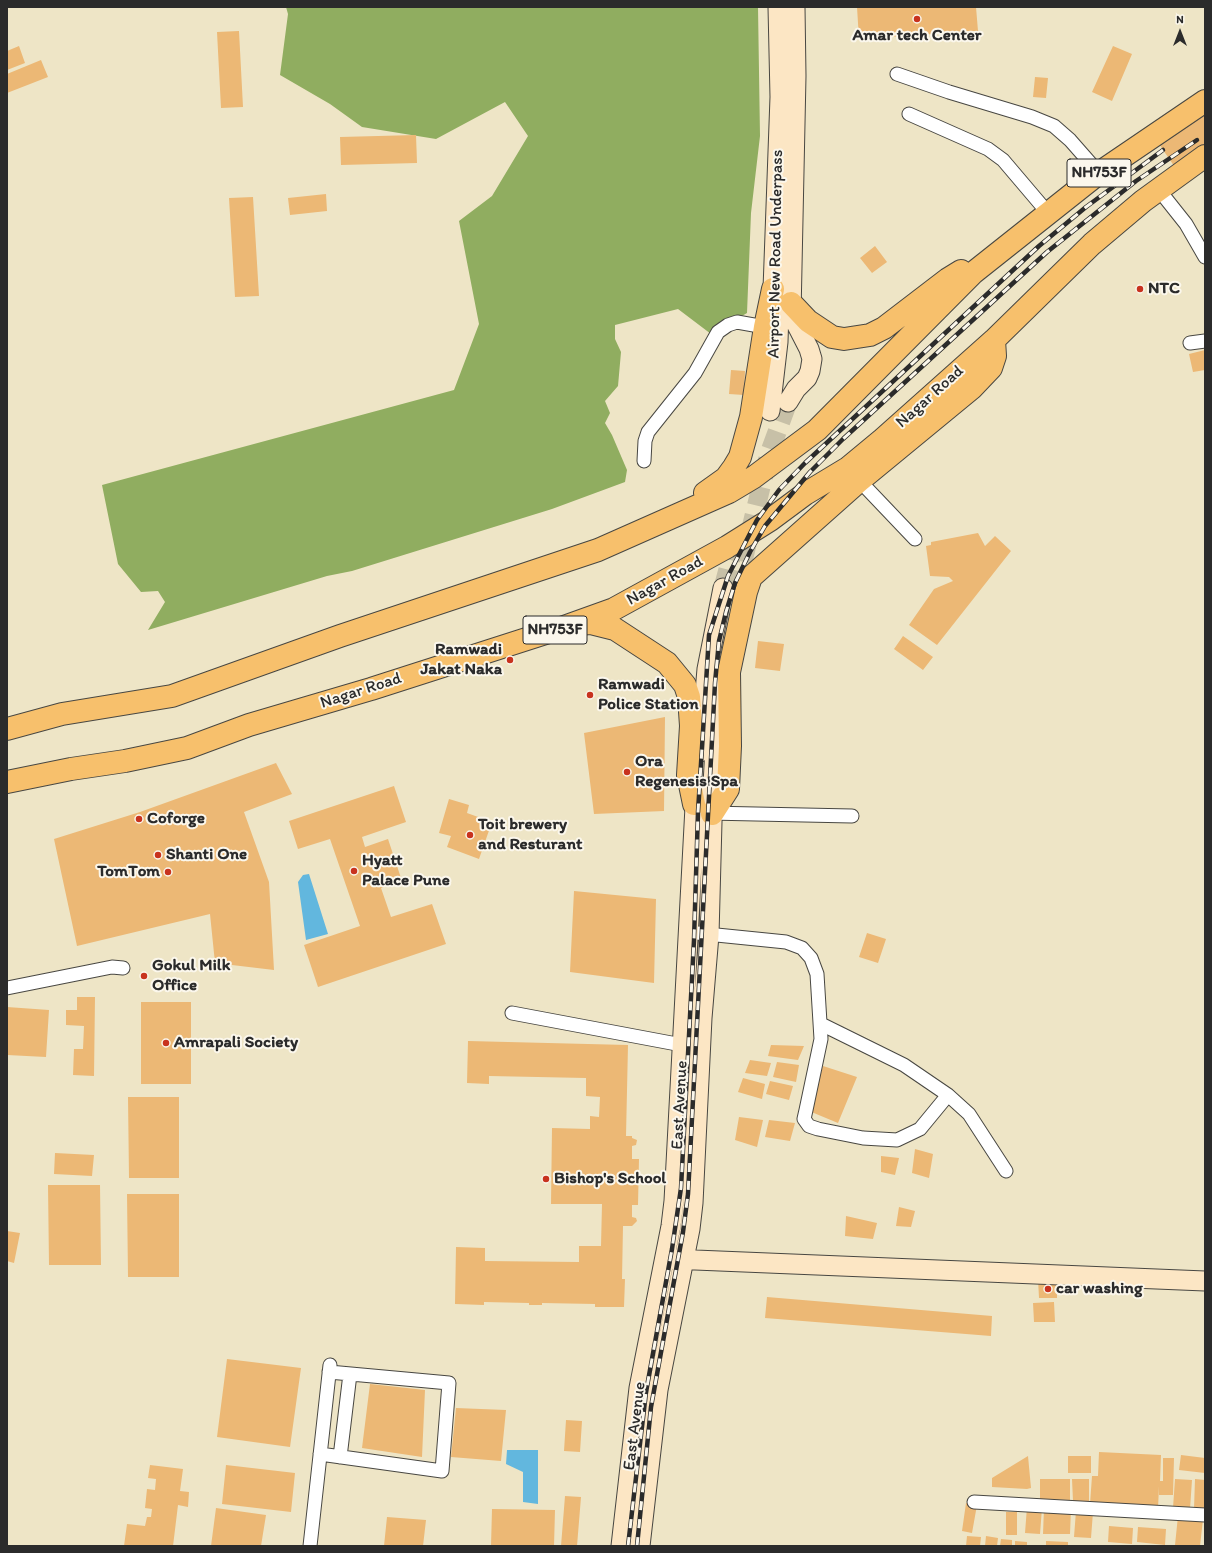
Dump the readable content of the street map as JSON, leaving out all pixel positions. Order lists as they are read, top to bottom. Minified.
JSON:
{"streets":{"highway":["NH753F","Nagar Road"],"main road":["Airport New Road Underpass","East Avenue"]},"crossings":[["NH753F","Nagar Road"]],"places":["Amar tech Center","NTC","Ramwadi Jakat Naka","Ramwadi Police Station","Ora Regenesis Spa","Coforge","Toit brewery and Resturant","Shanti One","Hyatt Palace Pune","TomTom","Gokul Milk Office","Amrapali Society","Bishop's School","car washing"],"north":"top"}
